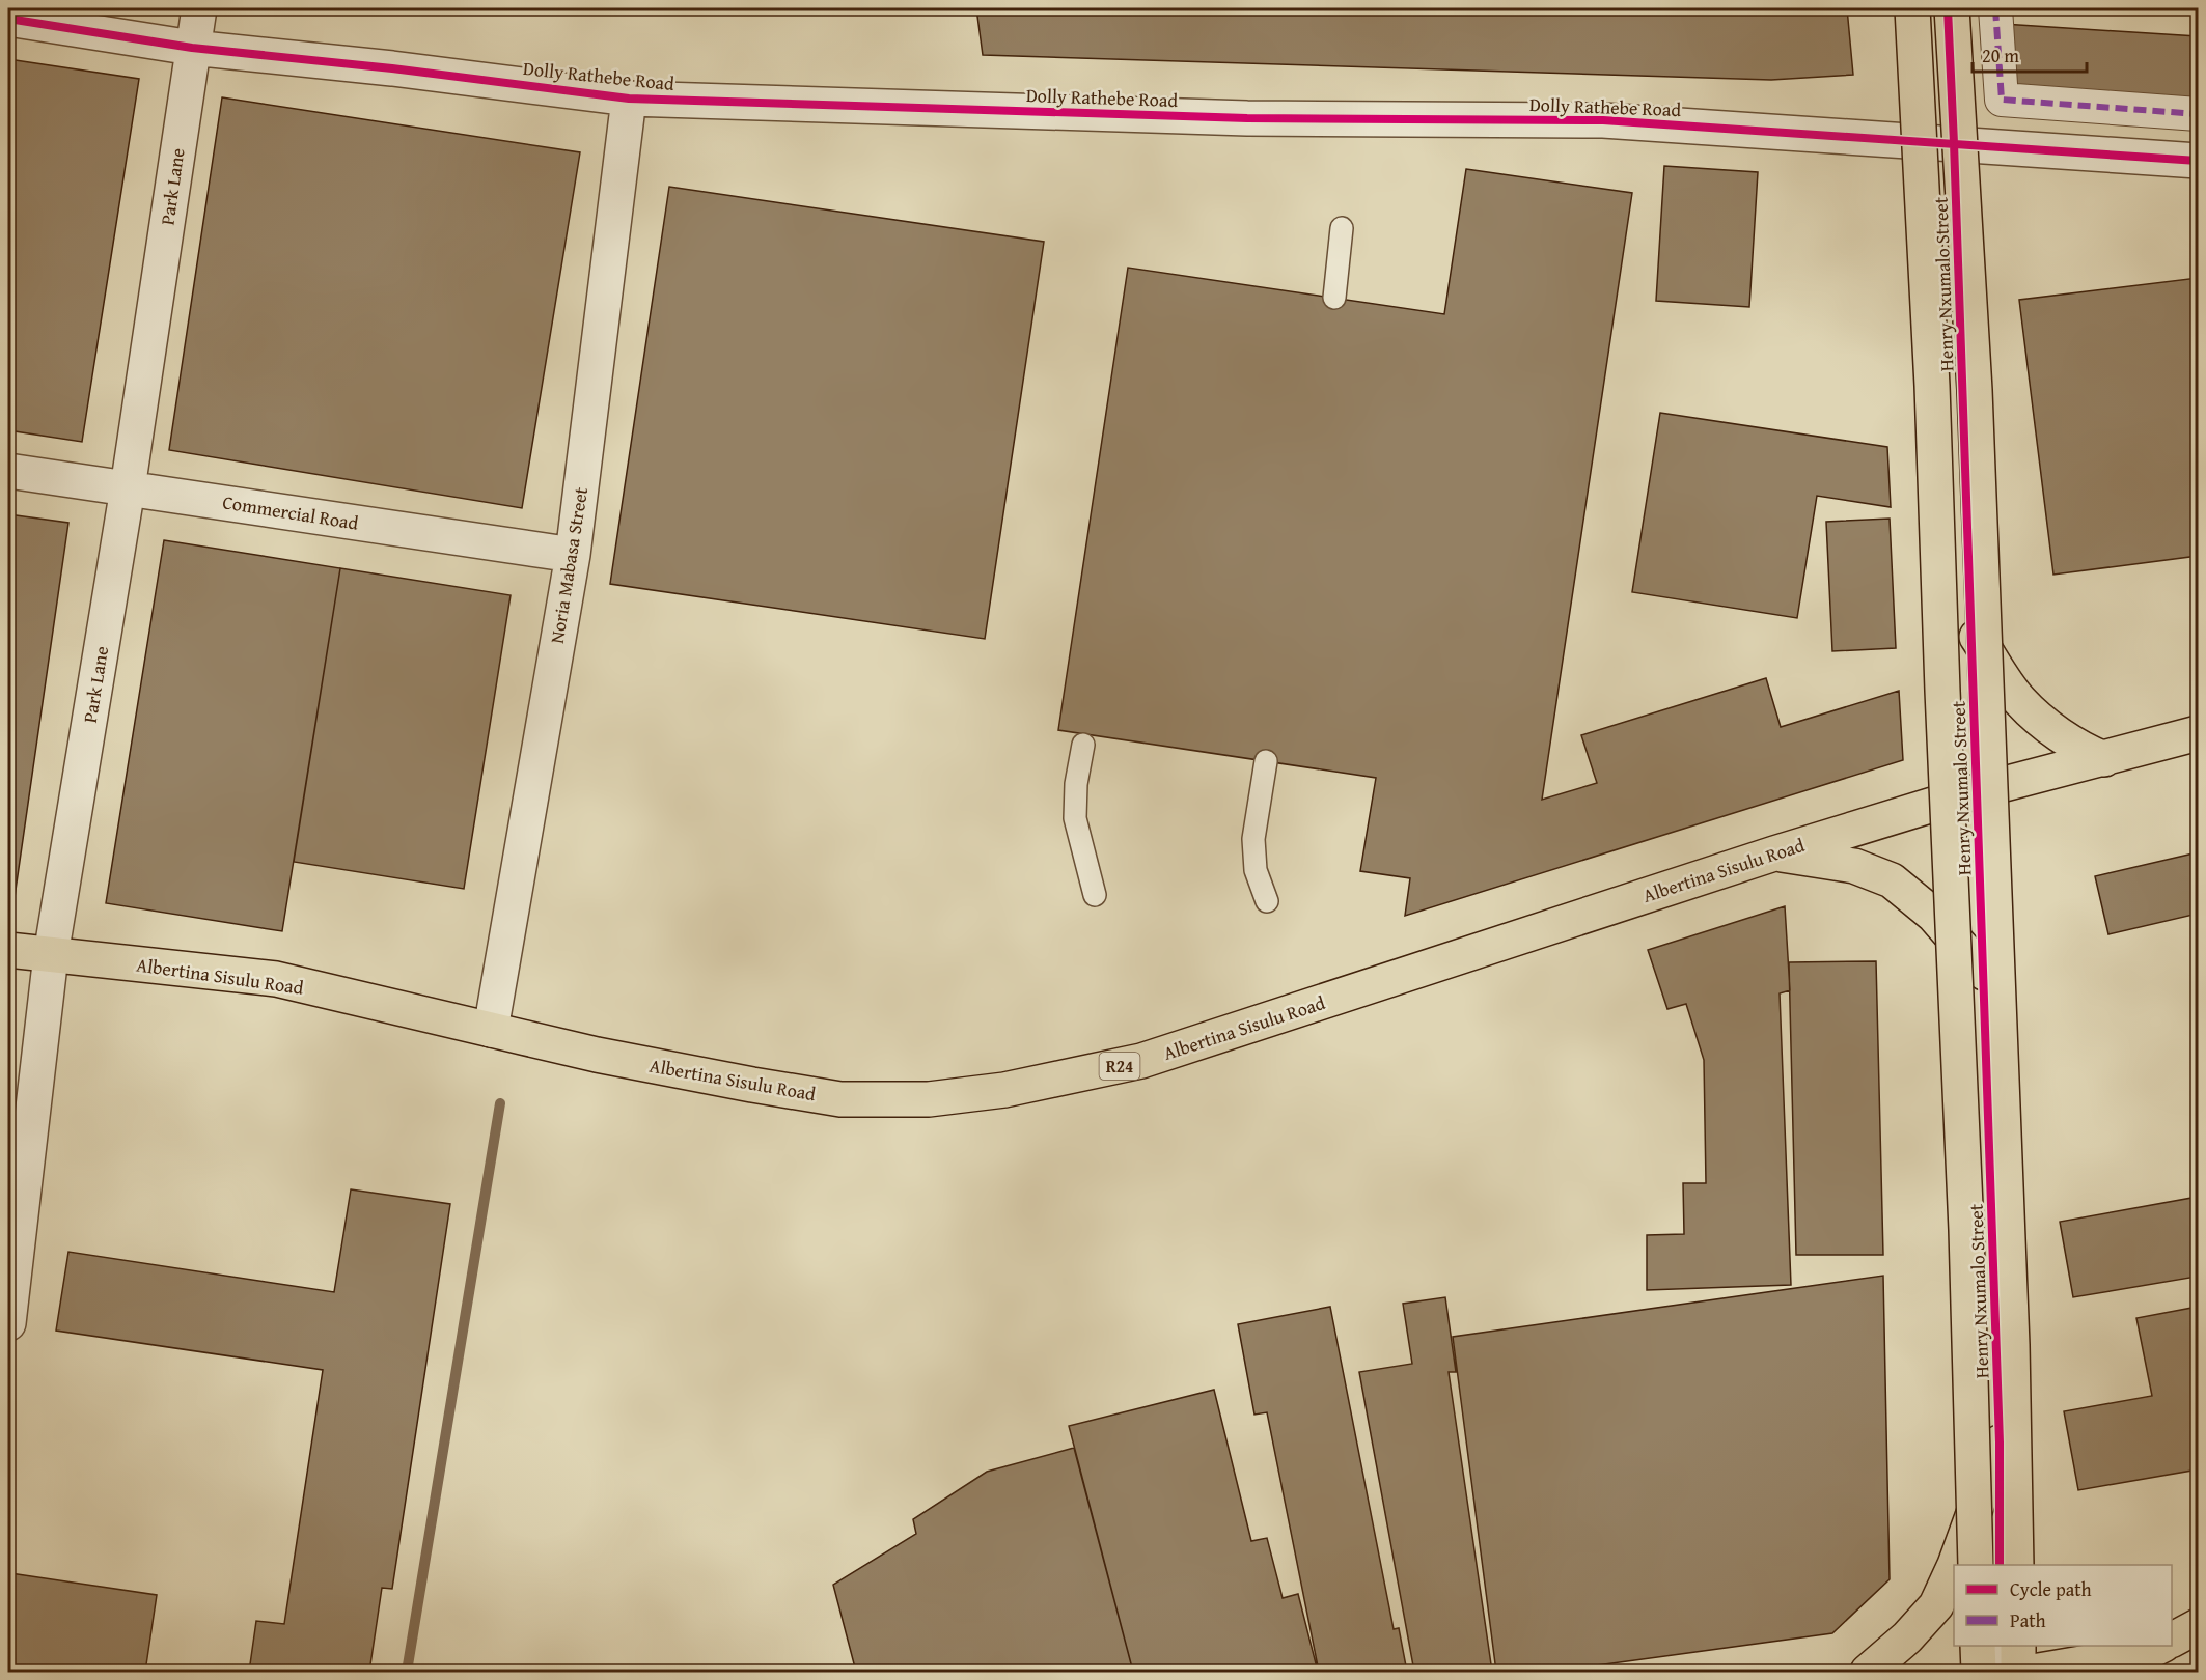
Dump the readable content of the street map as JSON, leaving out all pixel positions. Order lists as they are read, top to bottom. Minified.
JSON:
{"streets":{"main road":["Albertina Sisulu Road","R24"],"street":["Dolly Rathebe Road","Park Lane","Henry Nxumalo Street","Commercial Road","Noria Mabasa Street"]},"crossings":[["Dolly Rathebe Road","Park Lane"],["Dolly Rathebe Road","Henry Nxumalo Street"],["Dolly Rathebe Road","Noria Mabasa Street"],["Park Lane","Commercial Road"],["Park Lane","Albertina Sisulu Road"],["Henry Nxumalo Street","Albertina Sisulu Road"],["Commercial Road","Noria Mabasa Street"],["Noria Mabasa Street","Albertina Sisulu Road"]],"legend":["Cycle path","Path"],"scale_bar":"20 m"}
